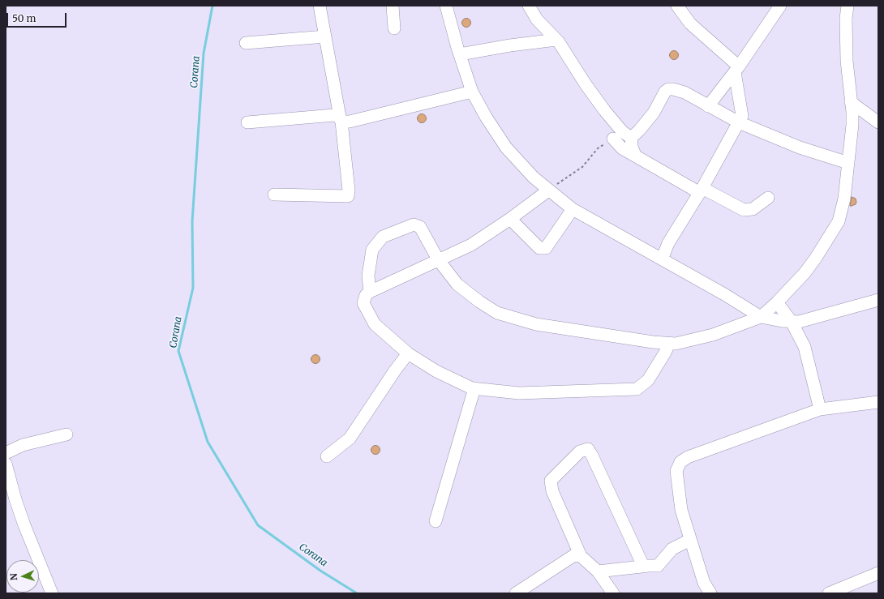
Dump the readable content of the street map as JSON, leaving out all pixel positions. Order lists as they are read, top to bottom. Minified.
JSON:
{"water":["Corana"],"scale_bar":"50 m","north":"left"}
